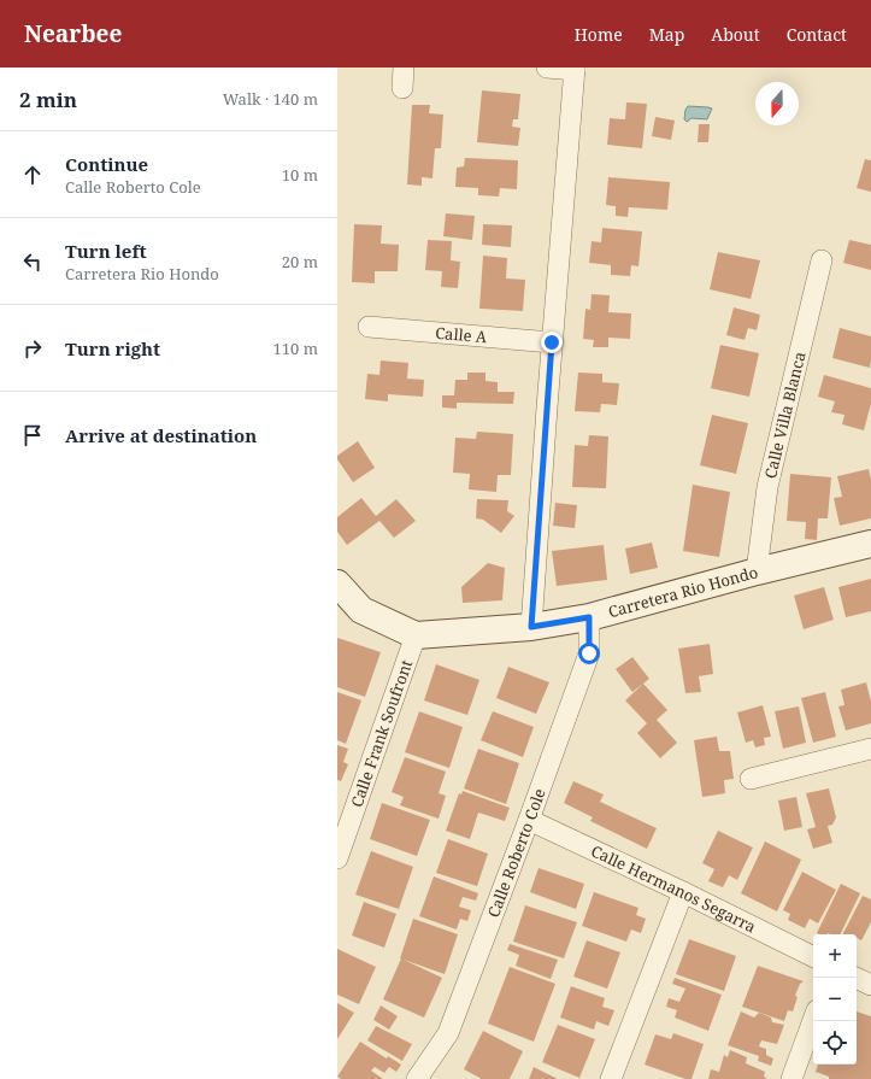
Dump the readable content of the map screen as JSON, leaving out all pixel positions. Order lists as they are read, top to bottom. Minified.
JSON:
{"streets":{"street":["Calle A","Calle Villa Blanca","Carretera Rio Hondo","Calle Frank Soufront","Calle Roberto Cole","Calle Hermanos Segarra"]},"crossings":[["Calle Villa Blanca","Carretera Rio Hondo"],["Carretera Rio Hondo","Calle Frank Soufront"],["Carretera Rio Hondo","Calle Roberto Cole"],["Calle Roberto Cole","Calle Hermanos Segarra"]],"north":"bottom","page":{"header":"Nearbee","nav":["Home","Map","About","Contact"],"heading":["2 min","Walk · 140 m"],"list":[["Continue","Calle Roberto Cole","10 m"],["Turn left","Carretera Rio Hondo","20 m"],["Turn right","110 m"],"Arrive at destination"],"map_buttons":["+","−"]}}
